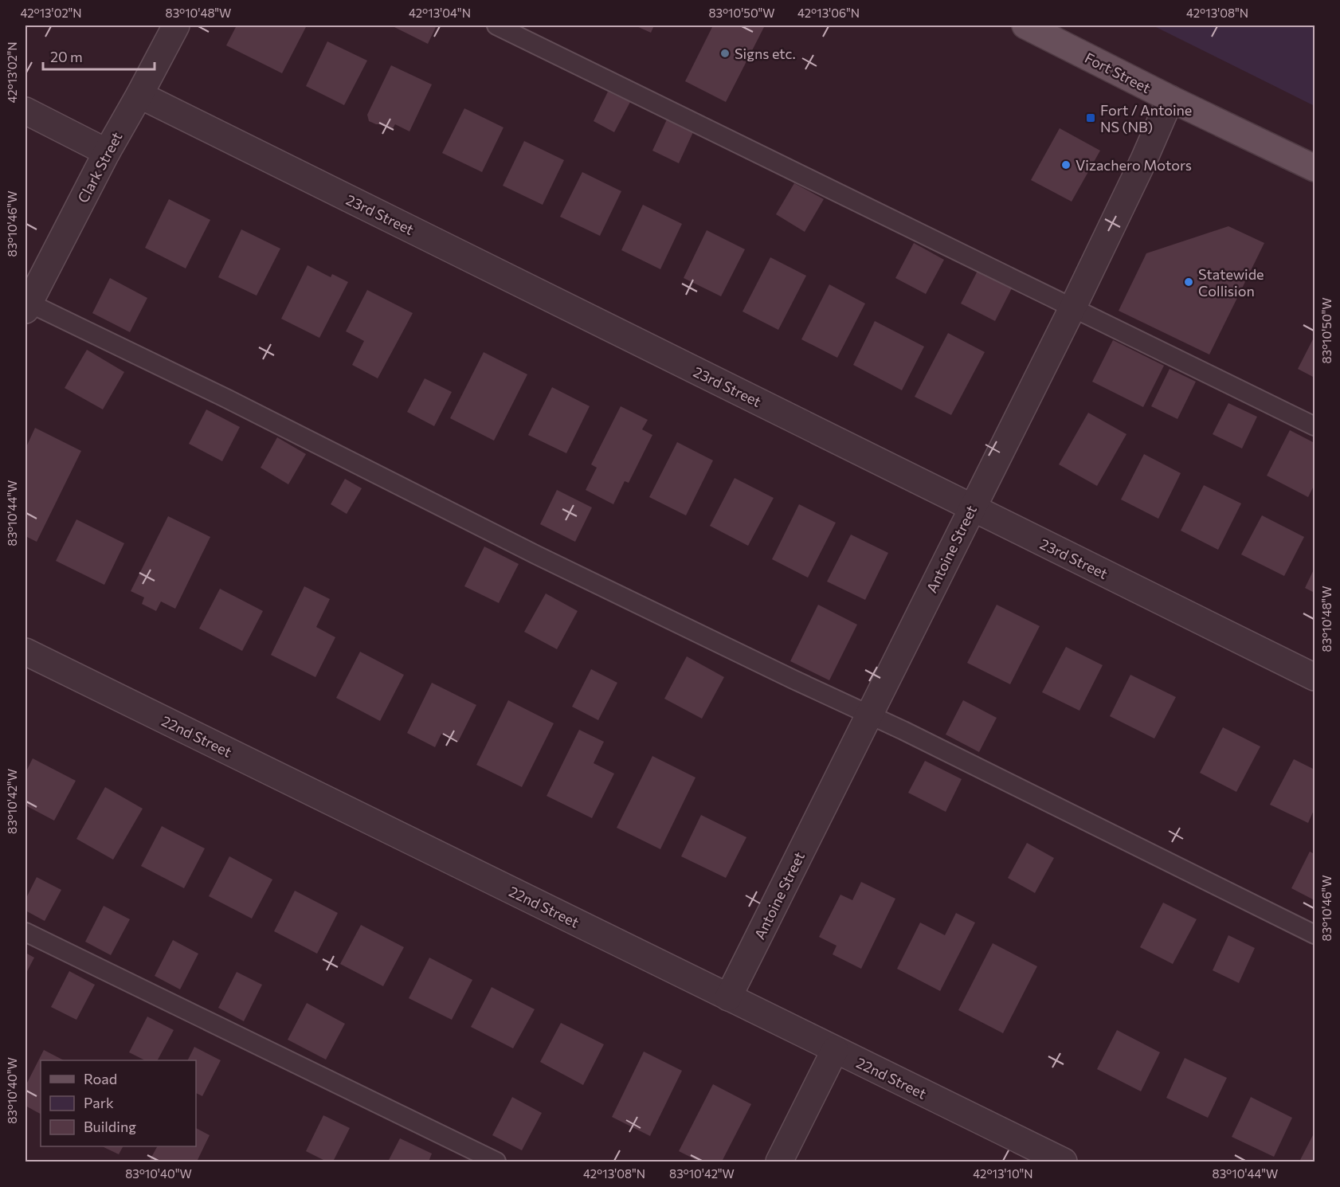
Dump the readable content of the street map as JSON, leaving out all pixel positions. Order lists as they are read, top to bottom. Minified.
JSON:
{"streets":{"main road":["Fort Street"],"street":["Clark Street","23rd Street","Antoine Street","22nd Street"]},"crossings":[["Fort Street","Antoine Street"],["Clark Street","23rd Street"],["23rd Street","Antoine Street"],["Antoine Street","22nd Street"]],"places":{"other":["Signs etc.","Vizachero Motors","Statewide Collision"],"transit":["Fort / Antoine NS (NB)"]},"legend":["Road","Park","Building"],"scale_bar":"20 m","coordinates":["42°13'02\"N","83°10'48\"W","42°13'04\"N","83°10'50\"W","42°13'06\"N","42°13'08\"N","83°10'46\"W","83°10'44\"W","83°10'42\"W","83°10'40\"W","42°13'10\"N"]}
